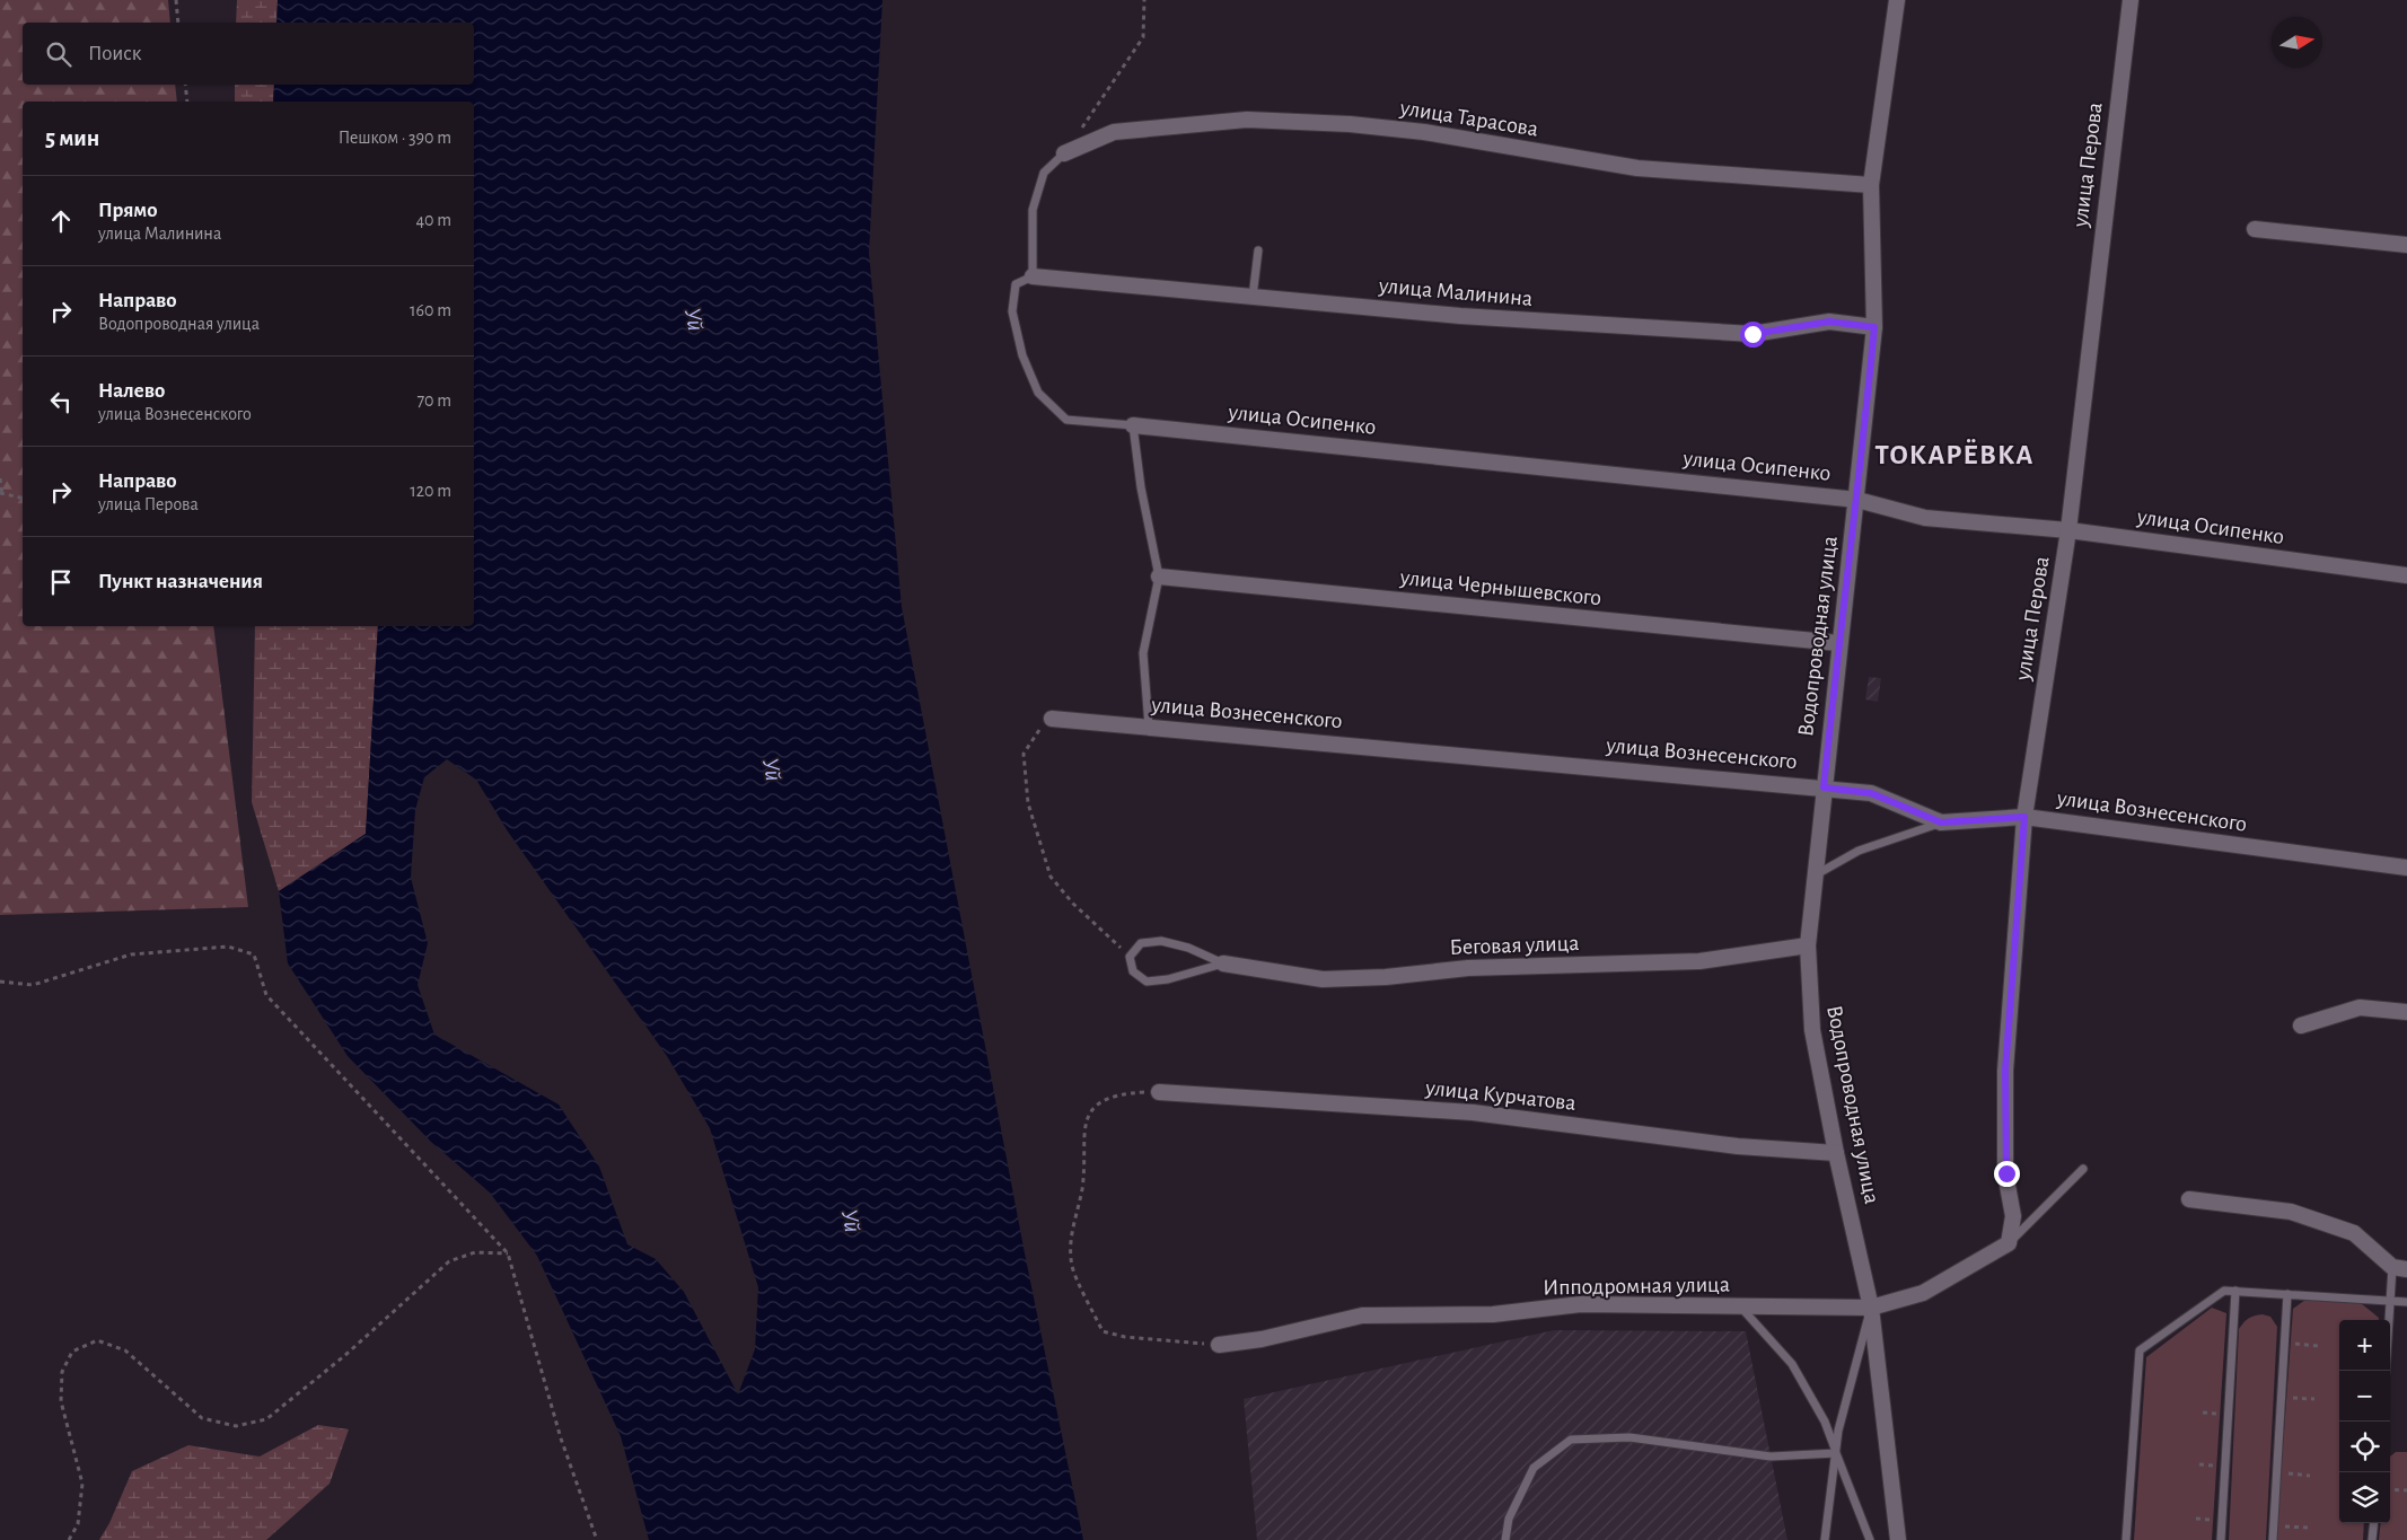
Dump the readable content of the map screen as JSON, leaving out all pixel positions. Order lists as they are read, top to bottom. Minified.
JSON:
{"streets":{"street":["улица Тарасова","улица Перова","улица Малинина","улица Осипенко","улица Чернышевского","Водопроводная улица","улица Вознесенского","Беговая улица","улица Курчатова","Ипподромная улица"]},"crossings":[["улица Тарасова","Водопроводная улица"],["улица Перова","улица Осипенко"],["улица Перова","улица Вознесенского"],["улица Перова","Ипподромная улица"],["улица Малинина","Водопроводная улица"],["улица Осипенко","Водопроводная улица"],["улица Чернышевского","Водопроводная улица"],["Водопроводная улица","улица Вознесенского"],["Водопроводная улица","Беговая улица"],["Водопроводная улица","улица Курчатова"],["Водопроводная улица","Ипподромная улица"]],"districts":["ТОКАРЁВКА"],"water":["Уй"],"north":"right","page":{"search":"Поиск","heading":["5 мин","Пешком · 390 m"],"list":[["Прямо","улица Малинина","40 m"],["Направо","Водопроводная улица","160 m"],["Налево","улица Вознесенского","70 m"],["Направо","улица Перова","120 m"],"Пункт назначения"],"map_buttons":["+","−"]}}
